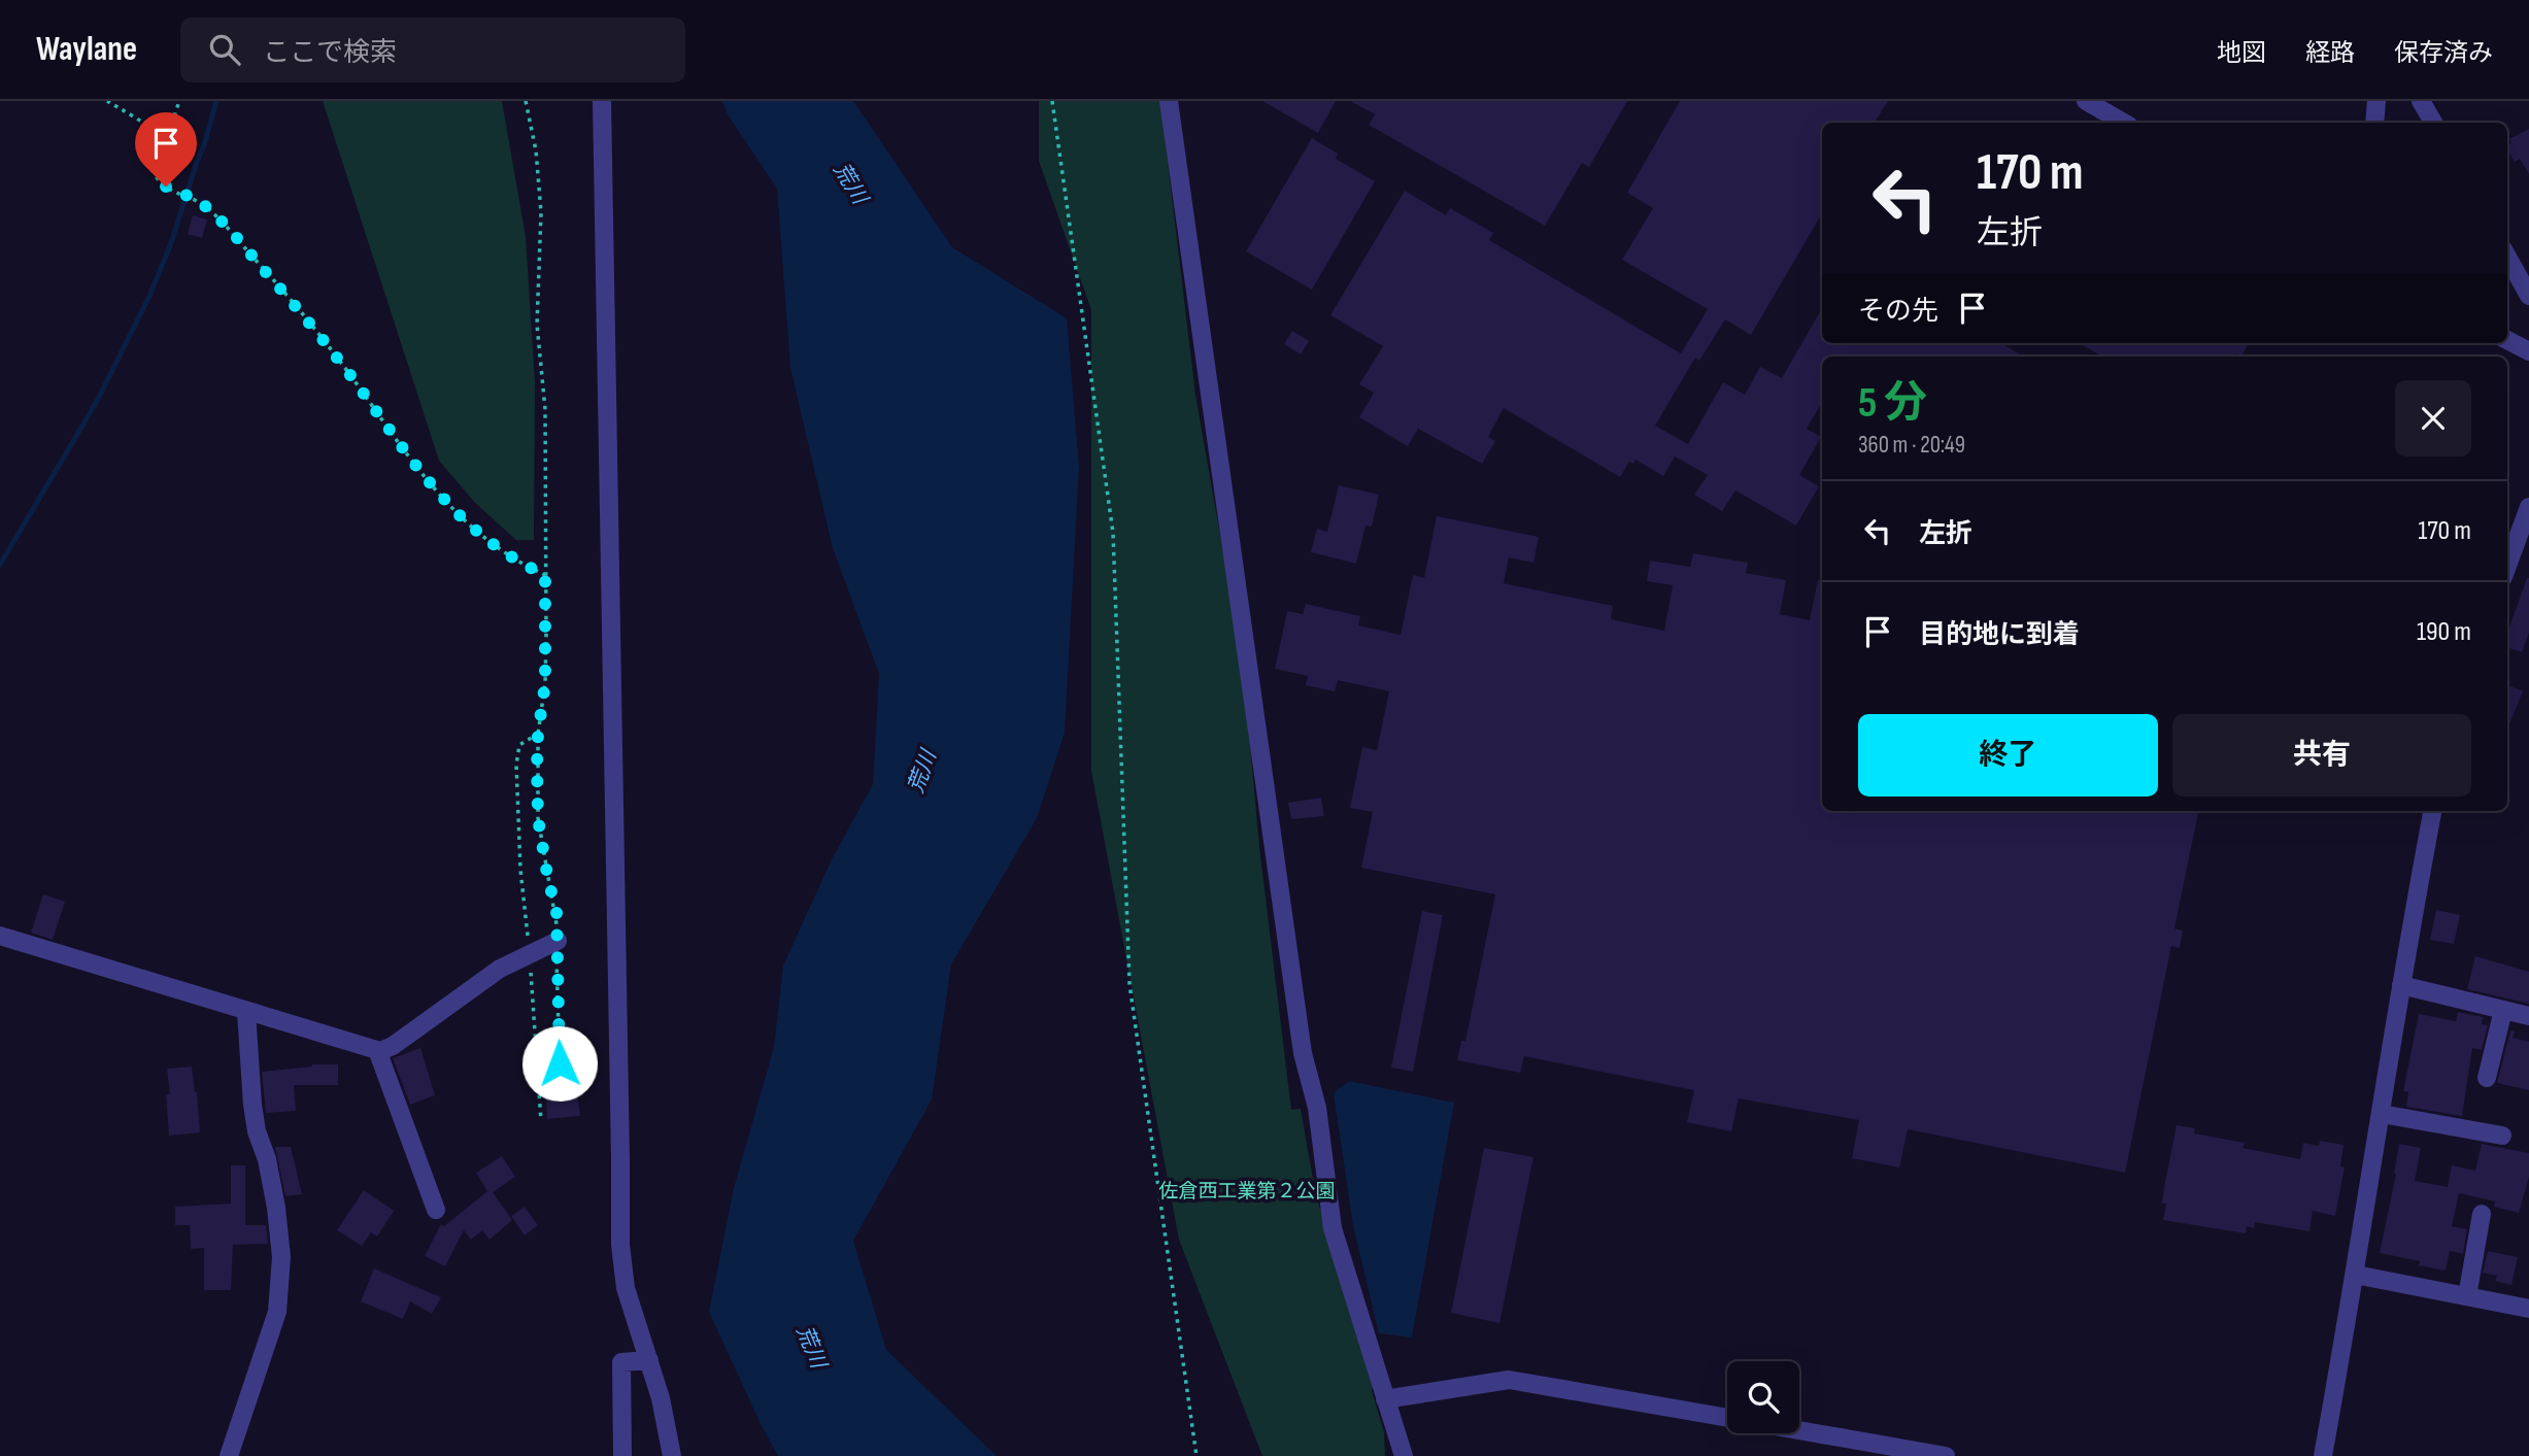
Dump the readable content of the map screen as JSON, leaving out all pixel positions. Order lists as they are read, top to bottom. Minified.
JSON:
{"water":["荒川"],"parks":["佐倉西工業第２公園"],"page":{"header":"Waylane","search":"ここで検索","nav":["地図","経路","保存済み"],"turn":["170 m","左折"],"then":"その先","heading":["5 分","360 m · 20:49"],"list":[{"name":"左折","value":"170 m"},{"name":"目的地に到着","value":"190 m"}],"buttons":["終了","共有"]}}
